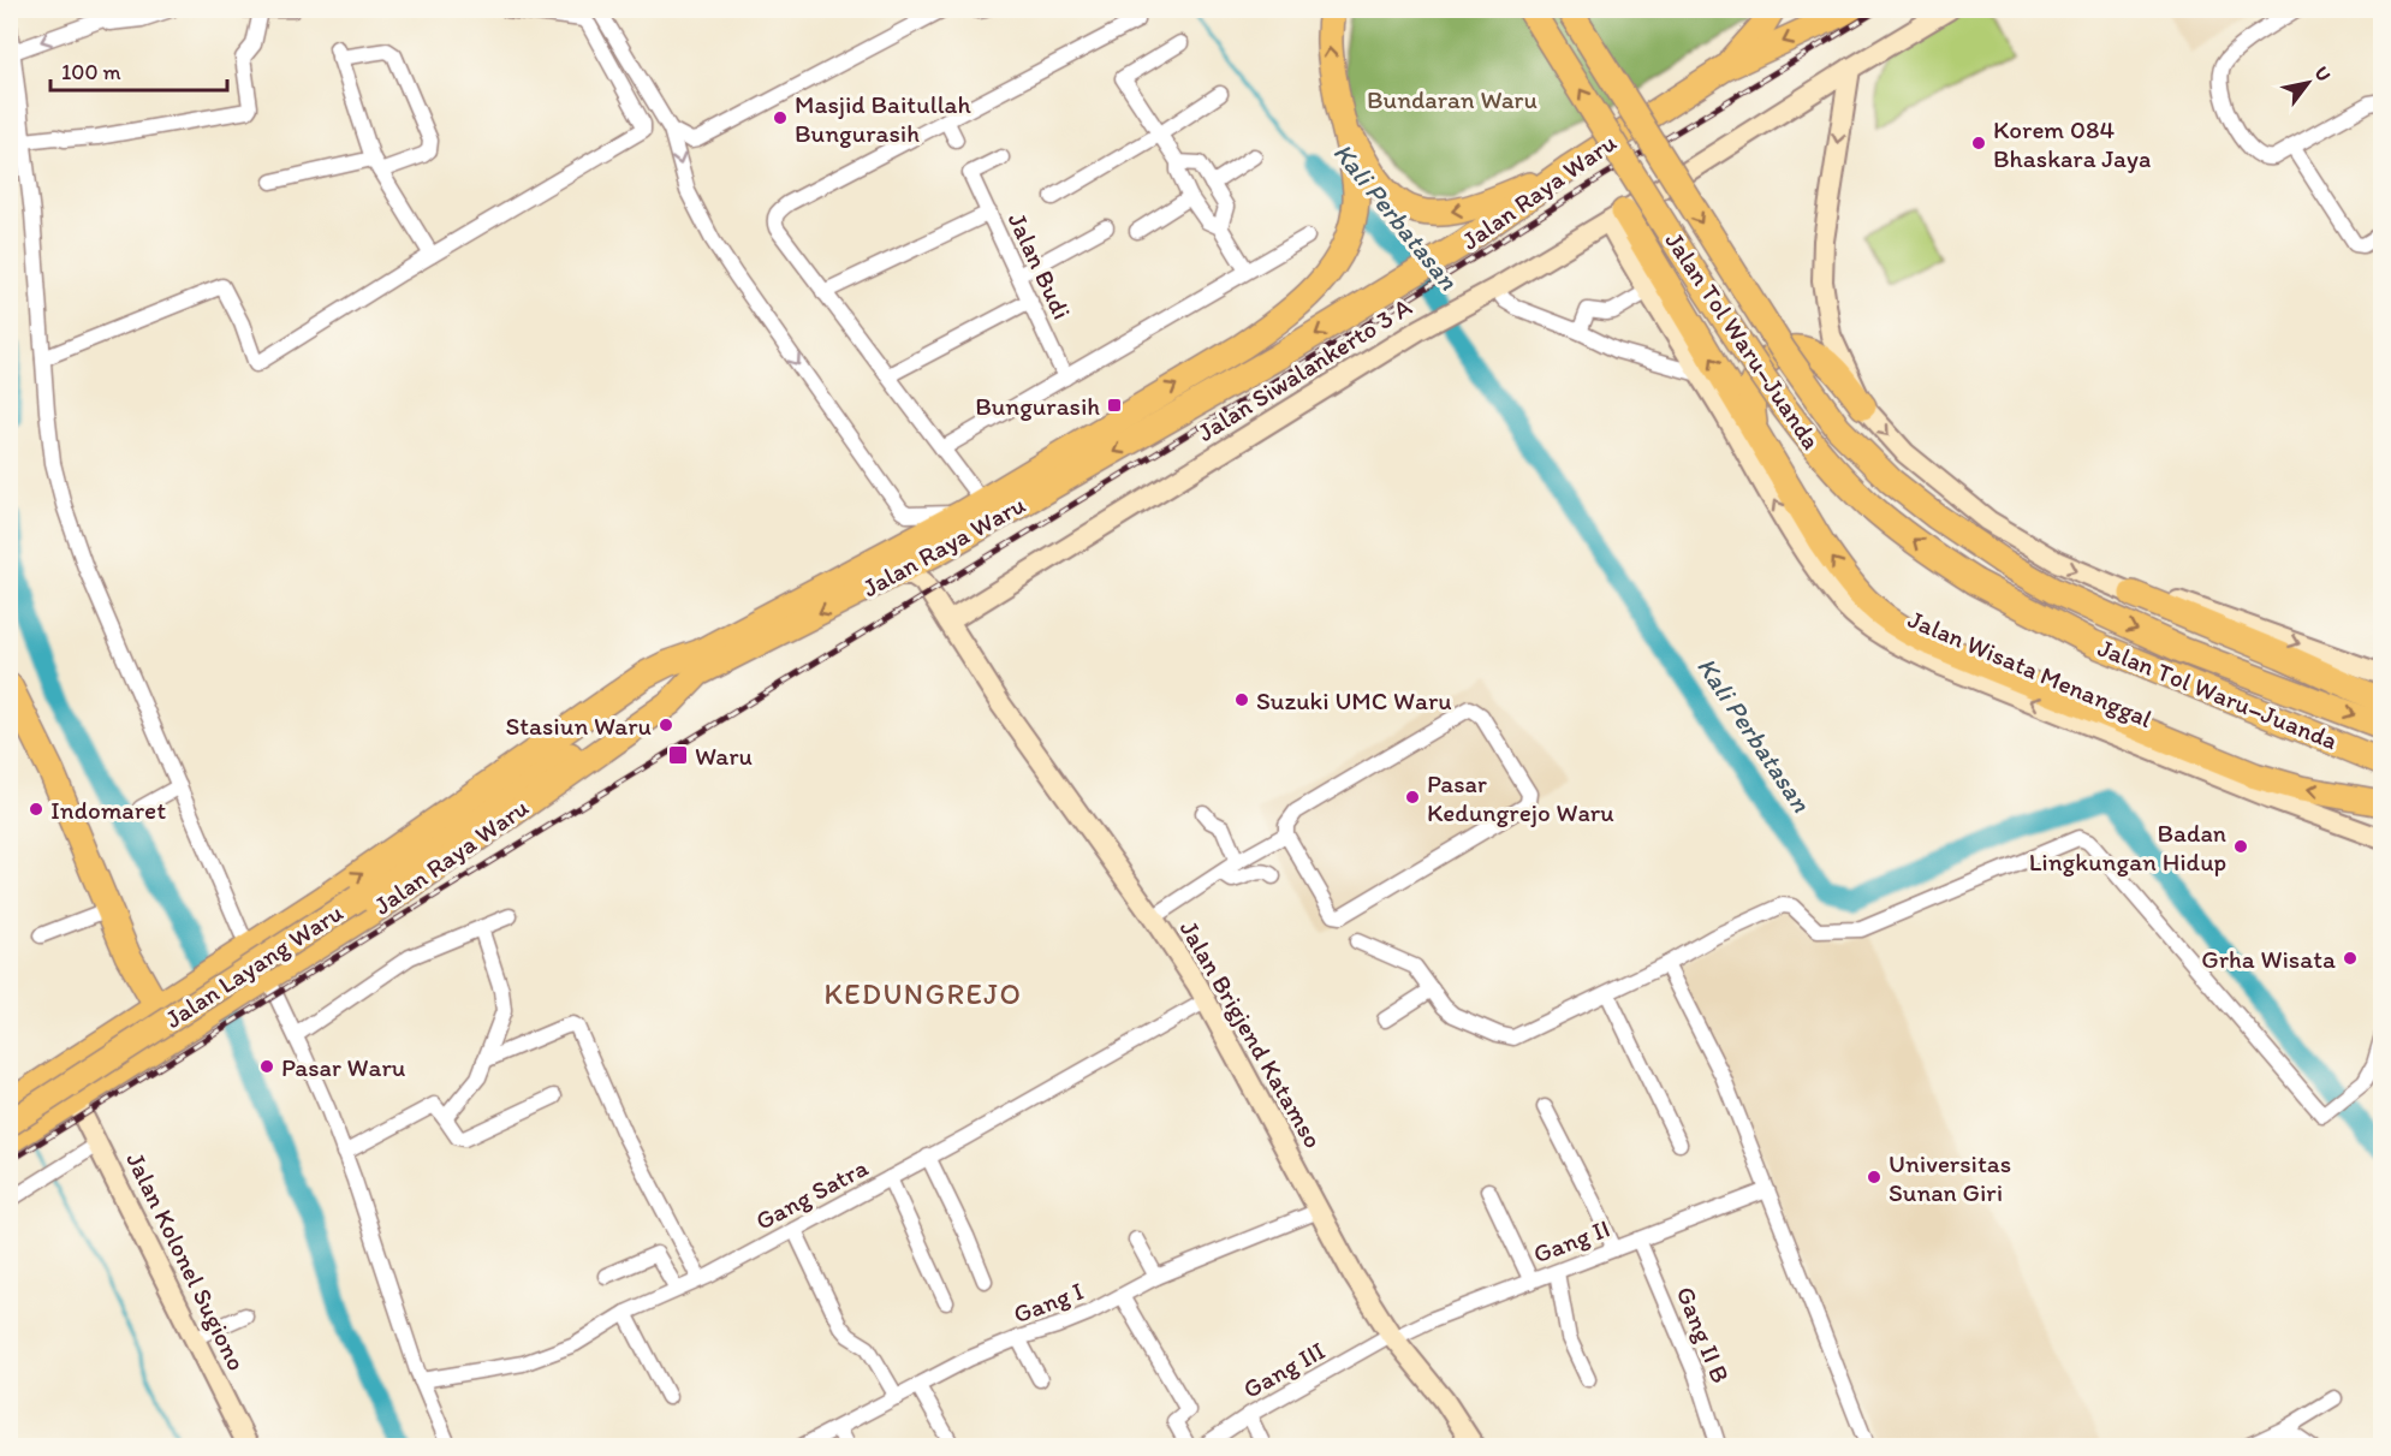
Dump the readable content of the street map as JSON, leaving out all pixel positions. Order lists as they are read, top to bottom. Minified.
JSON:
{"streets":{"highway":["Jalan Raya Waru","Jalan Tol Waru–Juanda","Jalan Layang Waru"],"street":["Jalan Budi","Jalan Siwalankerto 3 A","Jalan Wisata Menanggal","Jalan Brigjend Katamso","Gang Satra","Gang II","Jalan Kolonel Sugiono","Gang I","Gang II B","Gang III"]},"crossings":[["Jalan Raya Waru","Jalan Layang Waru"],["Jalan Raya Waru","Jalan Kolonel Sugiono"],["Jalan Siwalankerto 3 A","Jalan Wisata Menanggal"],["Jalan Siwalankerto 3 A","Jalan Brigjend Katamso"],["Jalan Brigjend Katamso","Gang Satra"],["Jalan Brigjend Katamso","Gang II"],["Jalan Brigjend Katamso","Gang I"],["Jalan Brigjend Katamso","Gang III"],["Gang II","Gang II B"],["Gang II","Gang III"]],"districts":["KEDUNGREJO"],"water":["Kali Perbatasan"],"parks":["Bundaran Waru"],"places":{"other":["Masjid Baitullah Bungurasih","Korem 084 Bhaskara Jaya","Suzuki UMC Waru","Stasiun Waru","Pasar Kedungrejo Waru","Indomaret","Badan Lingkungan Hidup","Grha Wisata","Pasar Waru","Universitas Sunan Giri"],"transit":["Bungurasih","Waru"]},"scale_bar":"100 m","north":"top right"}
